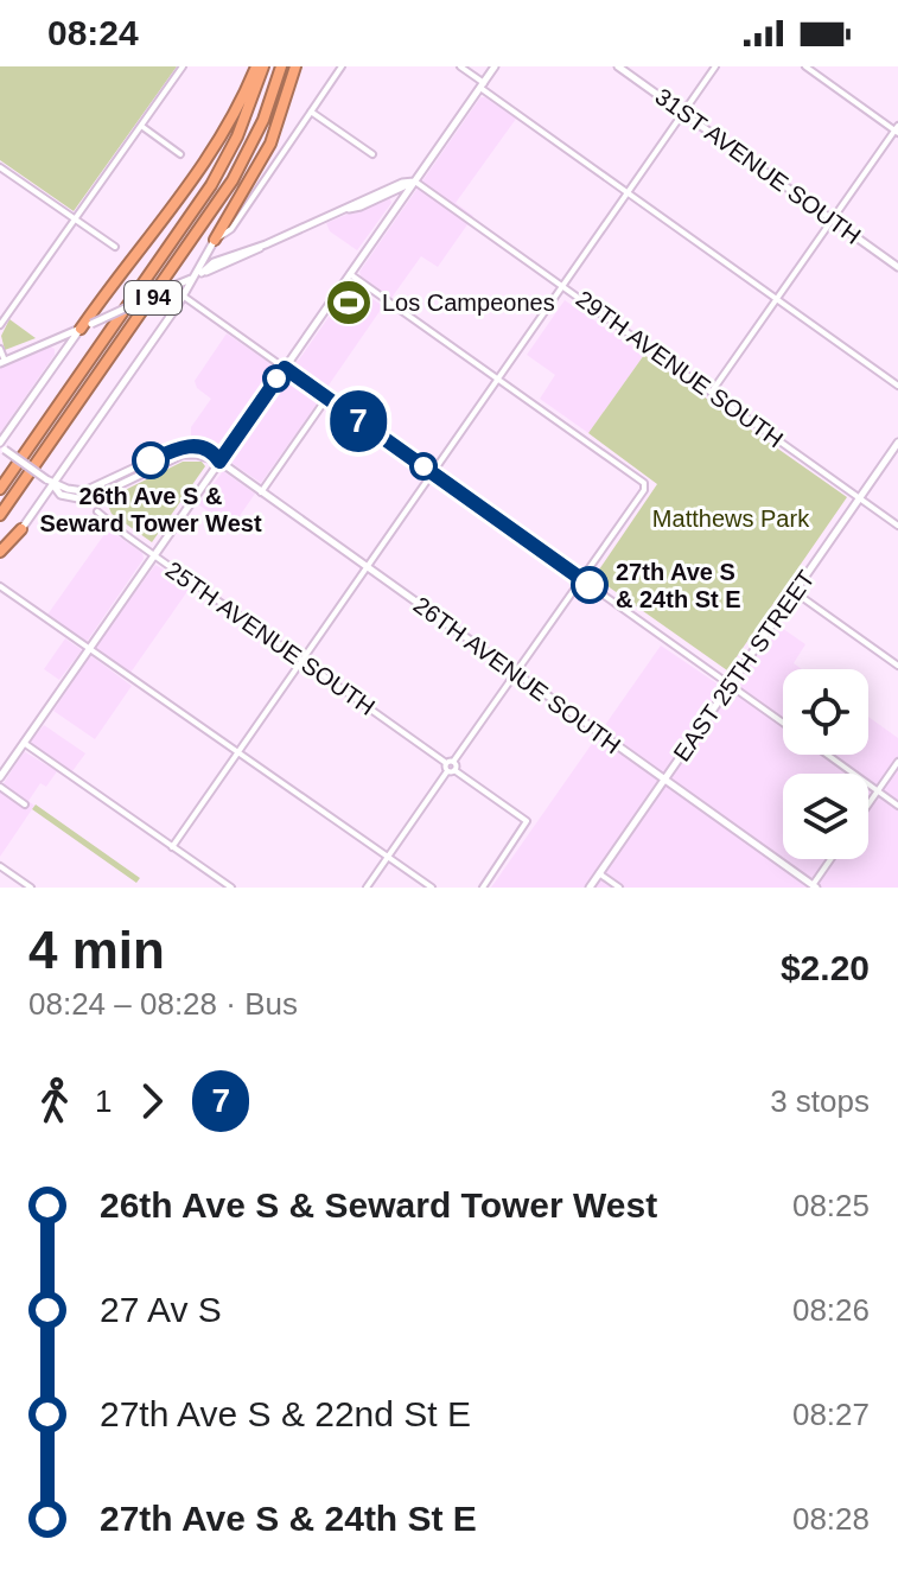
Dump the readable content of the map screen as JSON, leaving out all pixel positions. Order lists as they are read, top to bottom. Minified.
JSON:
{"streets":{"highway":["I 94"],"street":["31ST AVENUE SOUTH","29TH AVENUE SOUTH","25TH AVENUE SOUTH","EAST 25TH STREET","26TH AVENUE SOUTH"]},"crossings":[["29TH AVENUE SOUTH","EAST 25TH STREET"],["EAST 25TH STREET","26TH AVENUE SOUTH"]],"parks":["Matthews Park"],"places":{"sports":["Los Campeones"],"other":["26th Ave S & Seward Tower West","27th Ave S & 24th St E"]},"lines":["bus line 7"],"page":{"status":"08:24","on_map":"7","heading":["4 min","08:24 – 08:28 · Bus","$2.20"],"legs":["1","7","3 stops"],"list":[{"name":"26th Ave S & Seward Tower West","value":"08:25"},{"name":"27 Av S","value":"08:26"},{"name":"27th Ave S & 22nd St E","value":"08:27"},{"name":"27th Ave S & 24th St E","value":"08:28"}]}}
